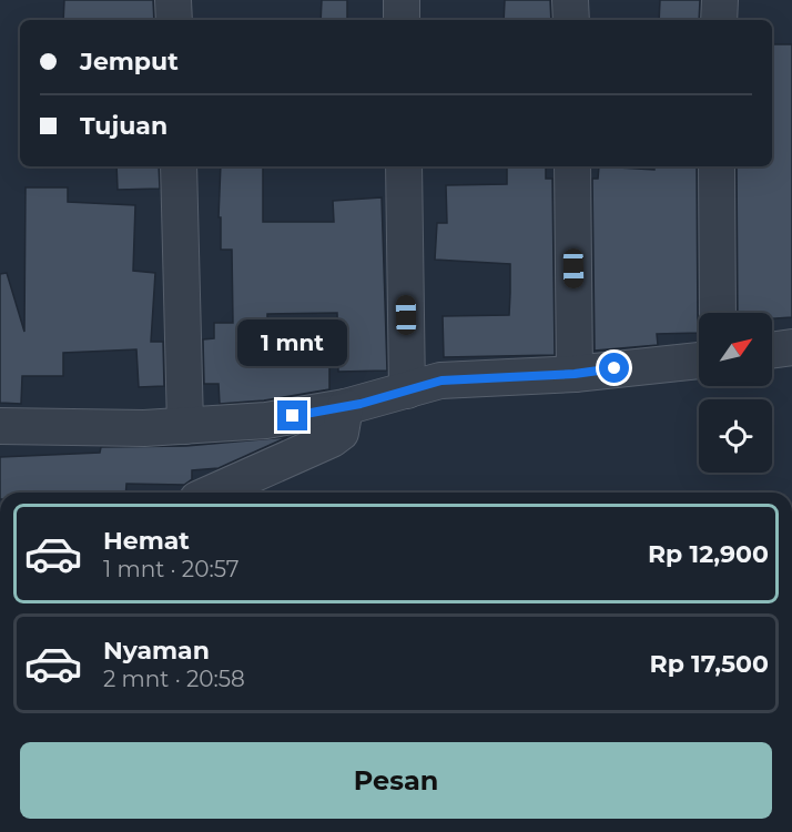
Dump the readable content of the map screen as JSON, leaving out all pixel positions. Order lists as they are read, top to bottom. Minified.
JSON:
{"north":"top right","page":{"banner":["Jemput","Tujuan"],"bubble":"1 mnt","list":[{"name":"Hemat","note":"1 mnt · 20:57","value":"Rp 12,900"},{"name":"Nyaman","note":"2 mnt · 20:58","value":"Rp 17,500"}],"buttons":"Pesan"}}
